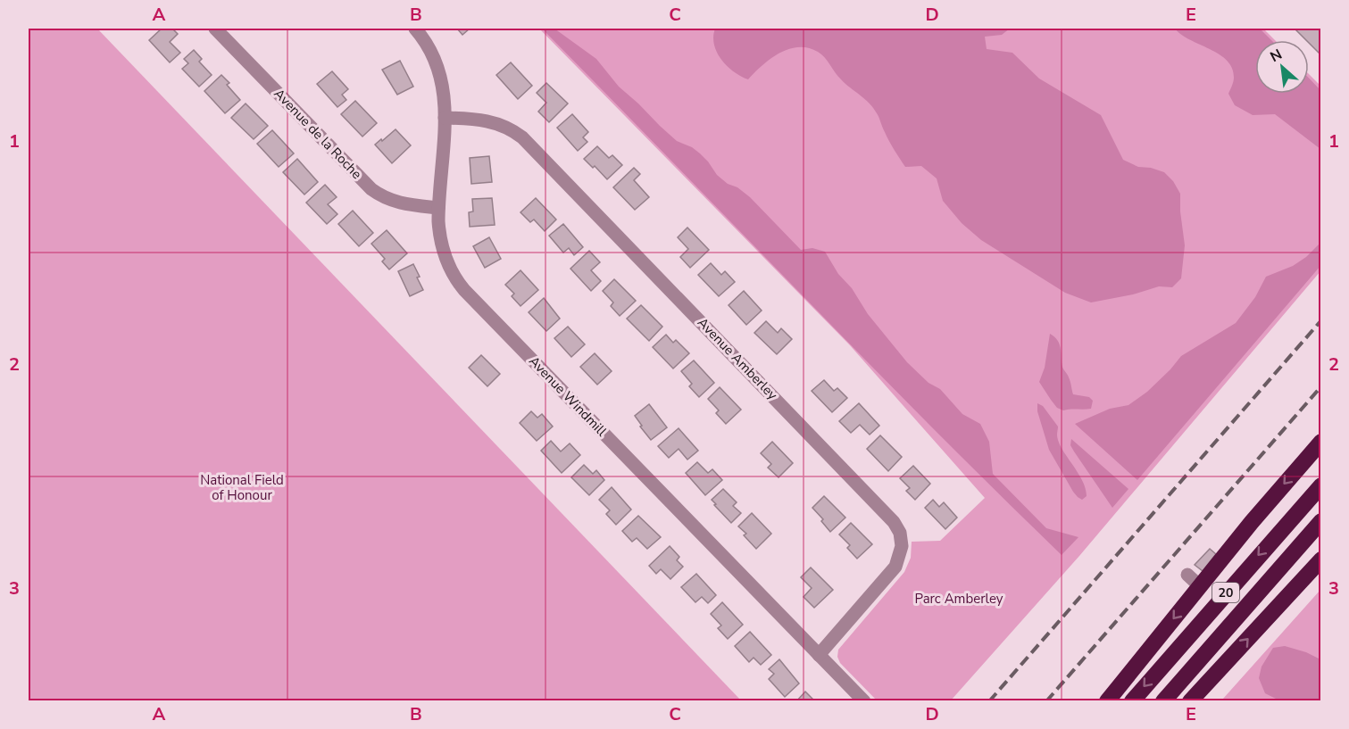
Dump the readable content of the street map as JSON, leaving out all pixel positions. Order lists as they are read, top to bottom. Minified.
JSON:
{"streets":{"highway":["20"],"street":["Avenue de la Roche","Avenue Amberley","Avenue Windmill"]},"crossings":[["Avenue de la Roche","Avenue Windmill"],["Avenue Amberley","Avenue Windmill"]],"parks":["National Field of Honour","Parc Amberley"],"north":"top left","grid":{"columns":["A","B","C","D","E"],"rows":["1","2","3"]}}
